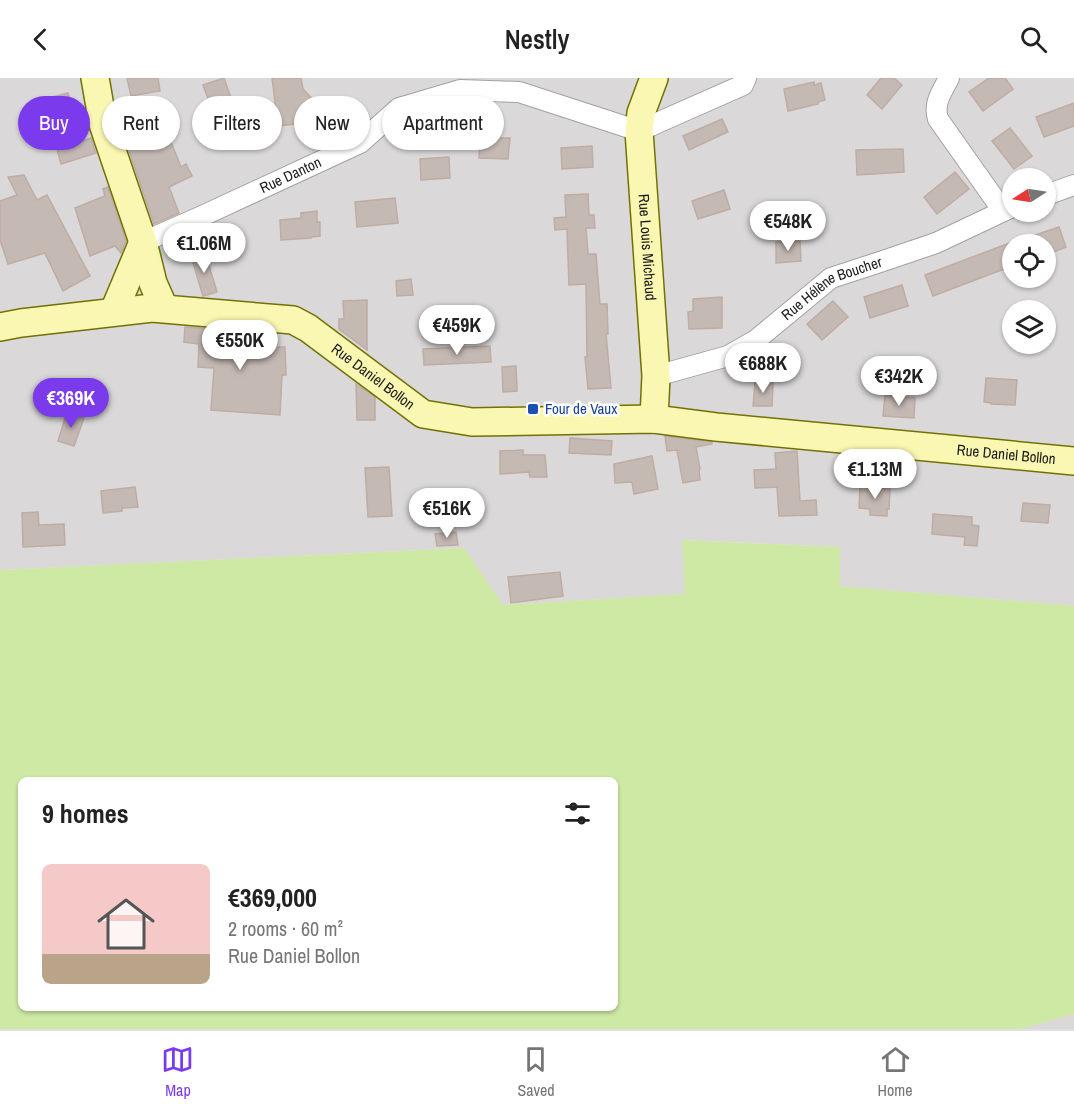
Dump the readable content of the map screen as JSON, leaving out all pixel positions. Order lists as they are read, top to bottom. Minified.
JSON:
{"streets":{"street":["Rue Danton","Rue Louis Michaud","Rue Hélène Boucher","Rue Daniel Bollon"]},"crossings":[["Rue Danton","Rue Louis Michaud"],["Rue Louis Michaud","Rue Hélène Boucher"],["Rue Louis Michaud","Rue Daniel Bollon"]],"places":{"transit":["Four de Vaux"]},"north":"left","page":{"header":"Nestly","chip":["Buy","Rent","Filters","New","Apartment"],"price":["€548K","€1.06M","€459K","€550K","€688K","€342K","€369K","€1.13M","€516K"],"heading":"9 homes","list":[{"name":"€369,000","note":"2 rooms · 60 m² · Rue Daniel Bollon"}],"tabs":["Map","Saved","Home"]}}
